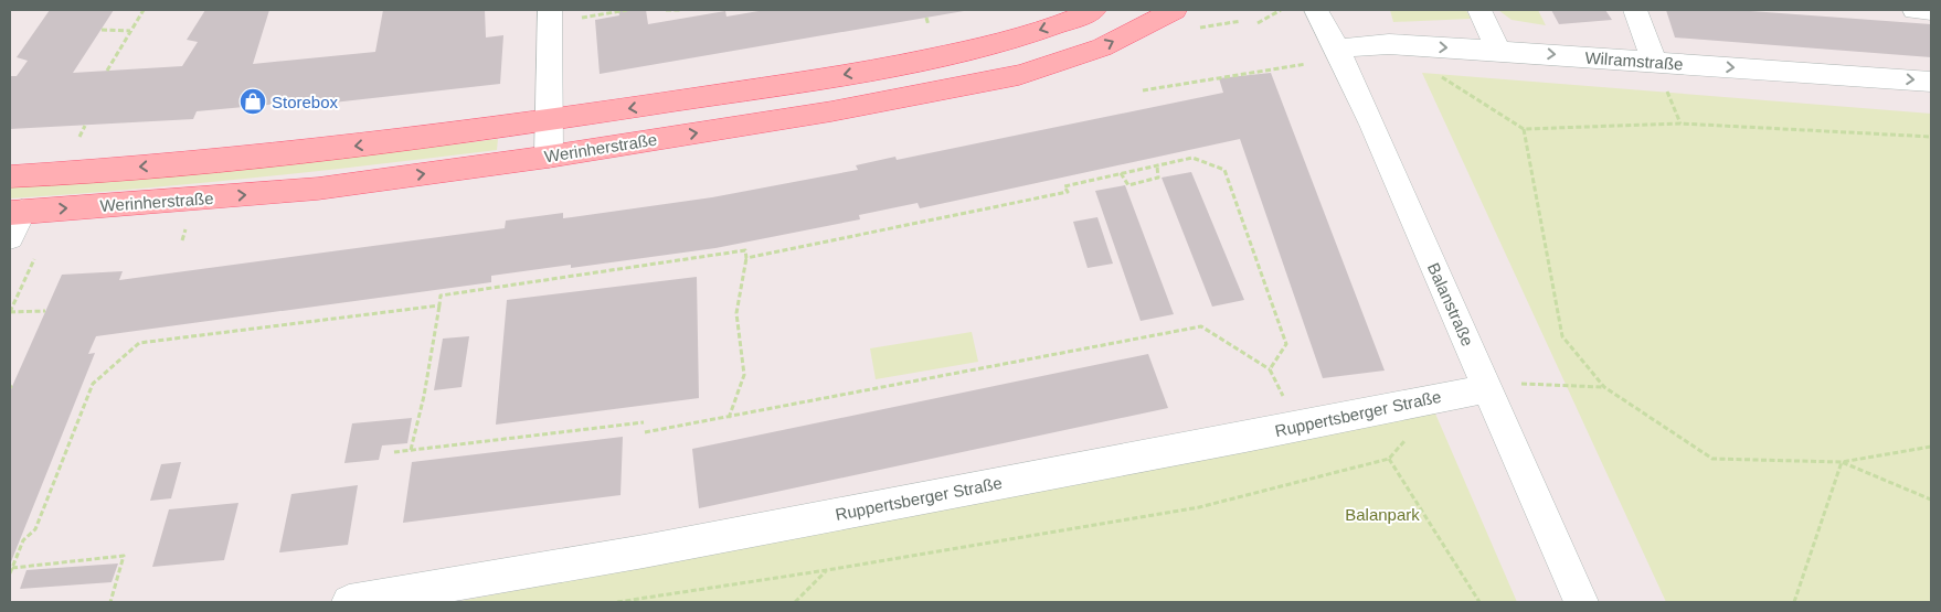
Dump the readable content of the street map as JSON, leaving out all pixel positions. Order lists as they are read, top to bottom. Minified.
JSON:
{"streets":{"main road":["Werinherstraße"],"street":["Wilramstraße","Balanstraße","Ruppertsberger Straße"]},"crossings":[["Wilramstraße","Balanstraße"],["Balanstraße","Ruppertsberger Straße"]],"one_way":["Wilramstraße"],"parks":["Balanpark"],"places":{"shop":["Storebox"]}}
